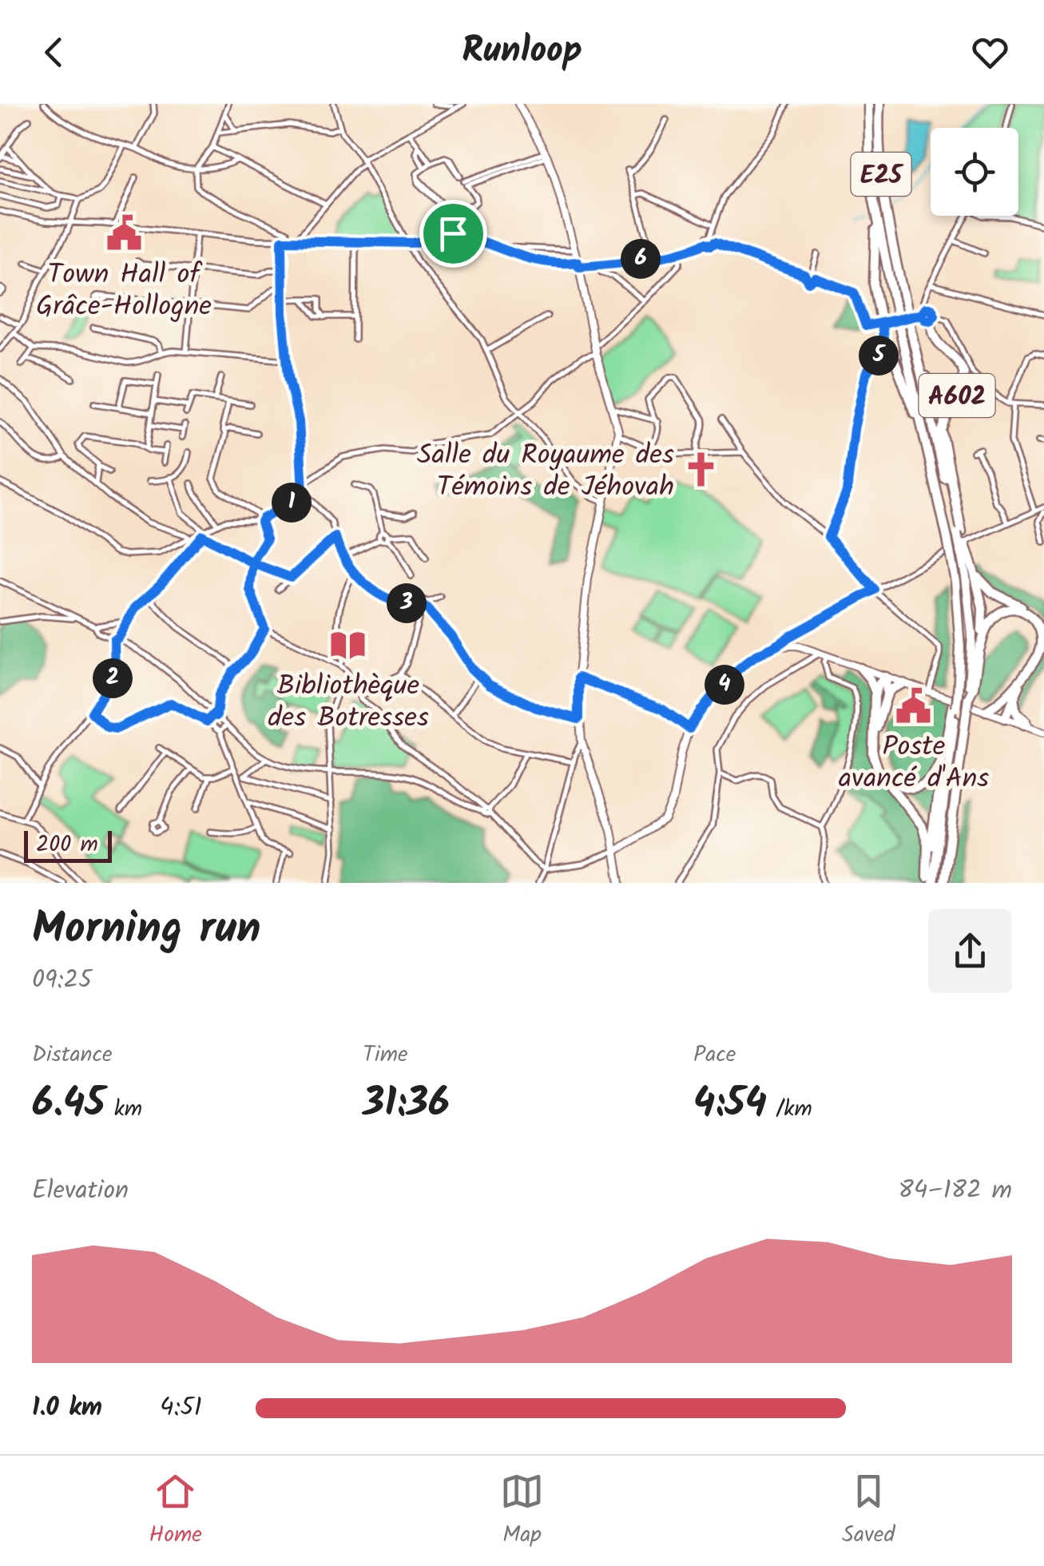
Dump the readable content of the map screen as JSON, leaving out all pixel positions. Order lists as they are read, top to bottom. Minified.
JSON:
{"streets":{"highway":["E25","A602"]},"crossings":[["E25","A602"]],"places":{"public building":["Town Hall of Grâce-Hollogne","Poste avancé d'Ans"],"church":["Salle du Royaume des Témoins de Jéhovah"],"library":["Bibliothèque des Botresses"]},"scale_bar":"200 m","page":{"header":"Runloop","pins":["6","5","1","3","2","4"],"scale":"200 m","heading":["Morning run","09:25"],"stats":[["Distance","6.45 km"],["Time","31:36"],["Pace","4:54 /km"]],"chart":["Elevation","84–182 m"],"list":[{"name":"1.0 km","note":"4:51"}],"tabs":["Home","Map","Saved"]}}
